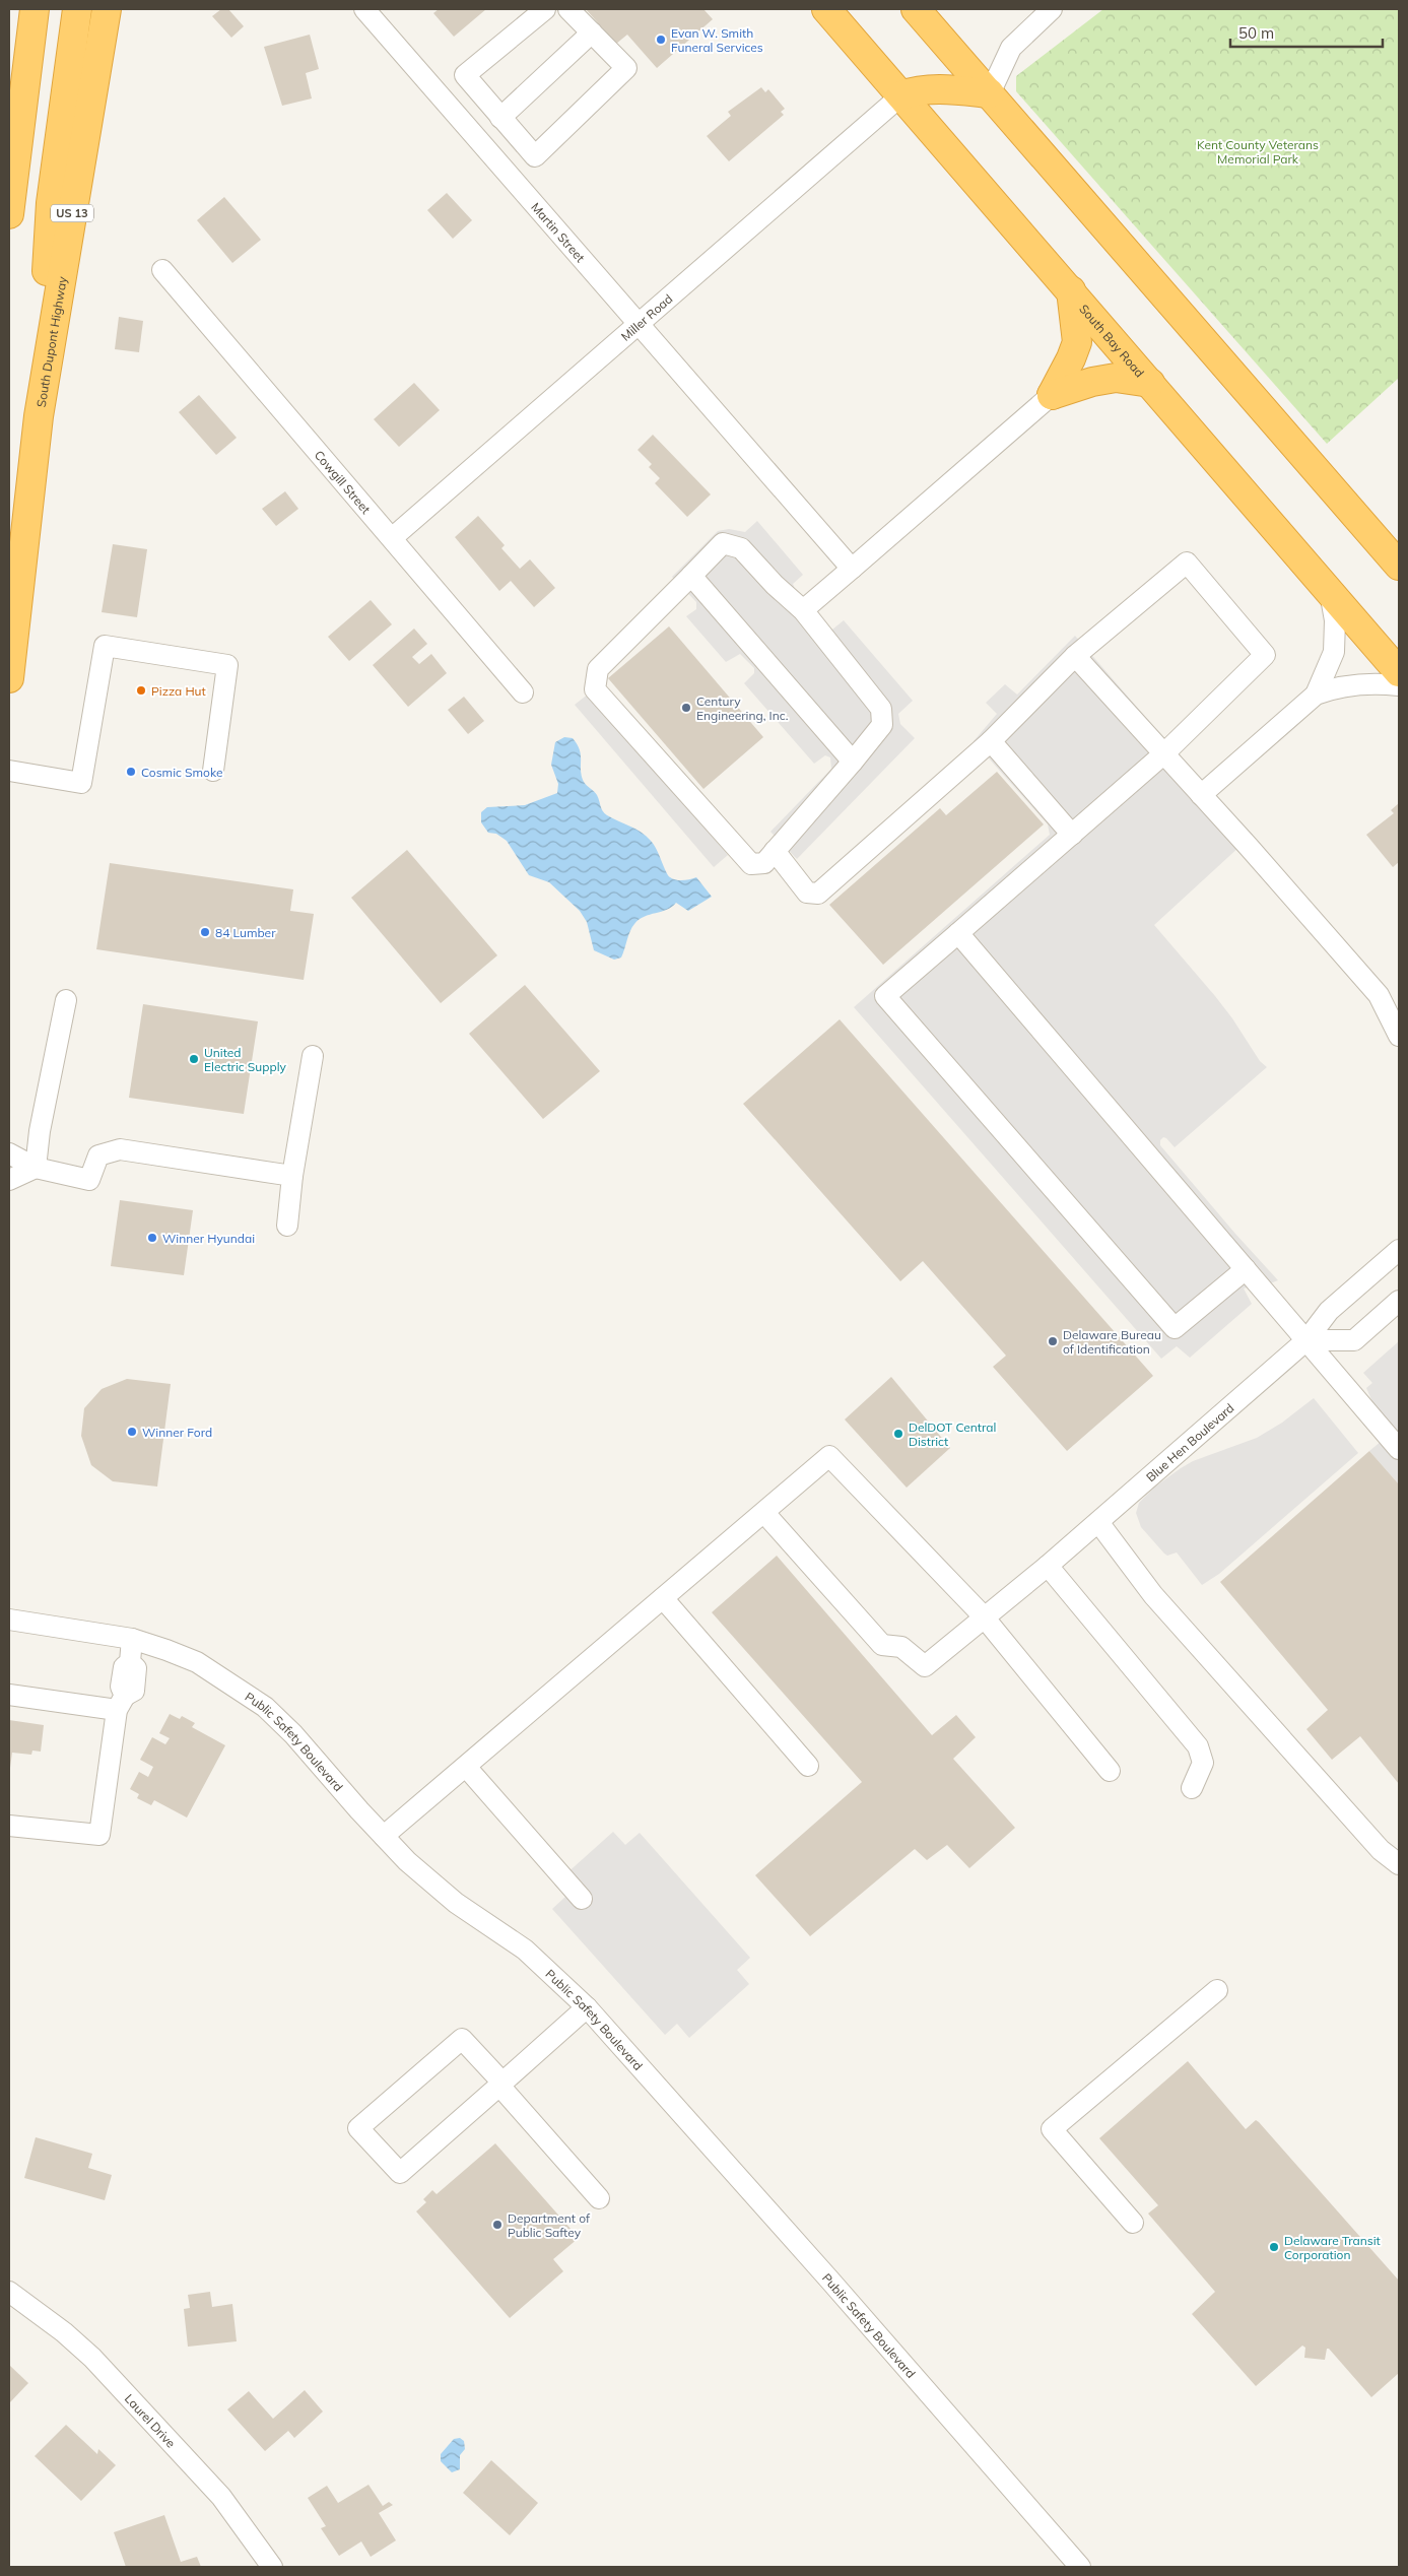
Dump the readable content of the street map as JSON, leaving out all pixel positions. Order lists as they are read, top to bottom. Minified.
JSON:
{"streets":{"highway":["US 13","South Bay Road","South Dupont Highway"],"street":["Martin Street","Miller Road","Cowgill Street","Blue Hen Boulevard","Public Safety Boulevard","Laurel Drive"]},"crossings":[["Martin Street","Miller Road"],["Miller Road","South Bay Road"],["Miller Road","Cowgill Street"]],"parks":["Kent County Veterans Memorial Park"],"places":["Evan W. Smith Funeral Services","Pizza Hut","Century Engineering, Inc.","Cosmic Smoke","84 Lumber","United Electric Supply","Winner Hyundai","Delaware Bureau of Identification","Winner Ford","DelDOT Central District","Department of Public Saftey","Delaware Transit Corporation"],"scale_bar":"50 m"}
